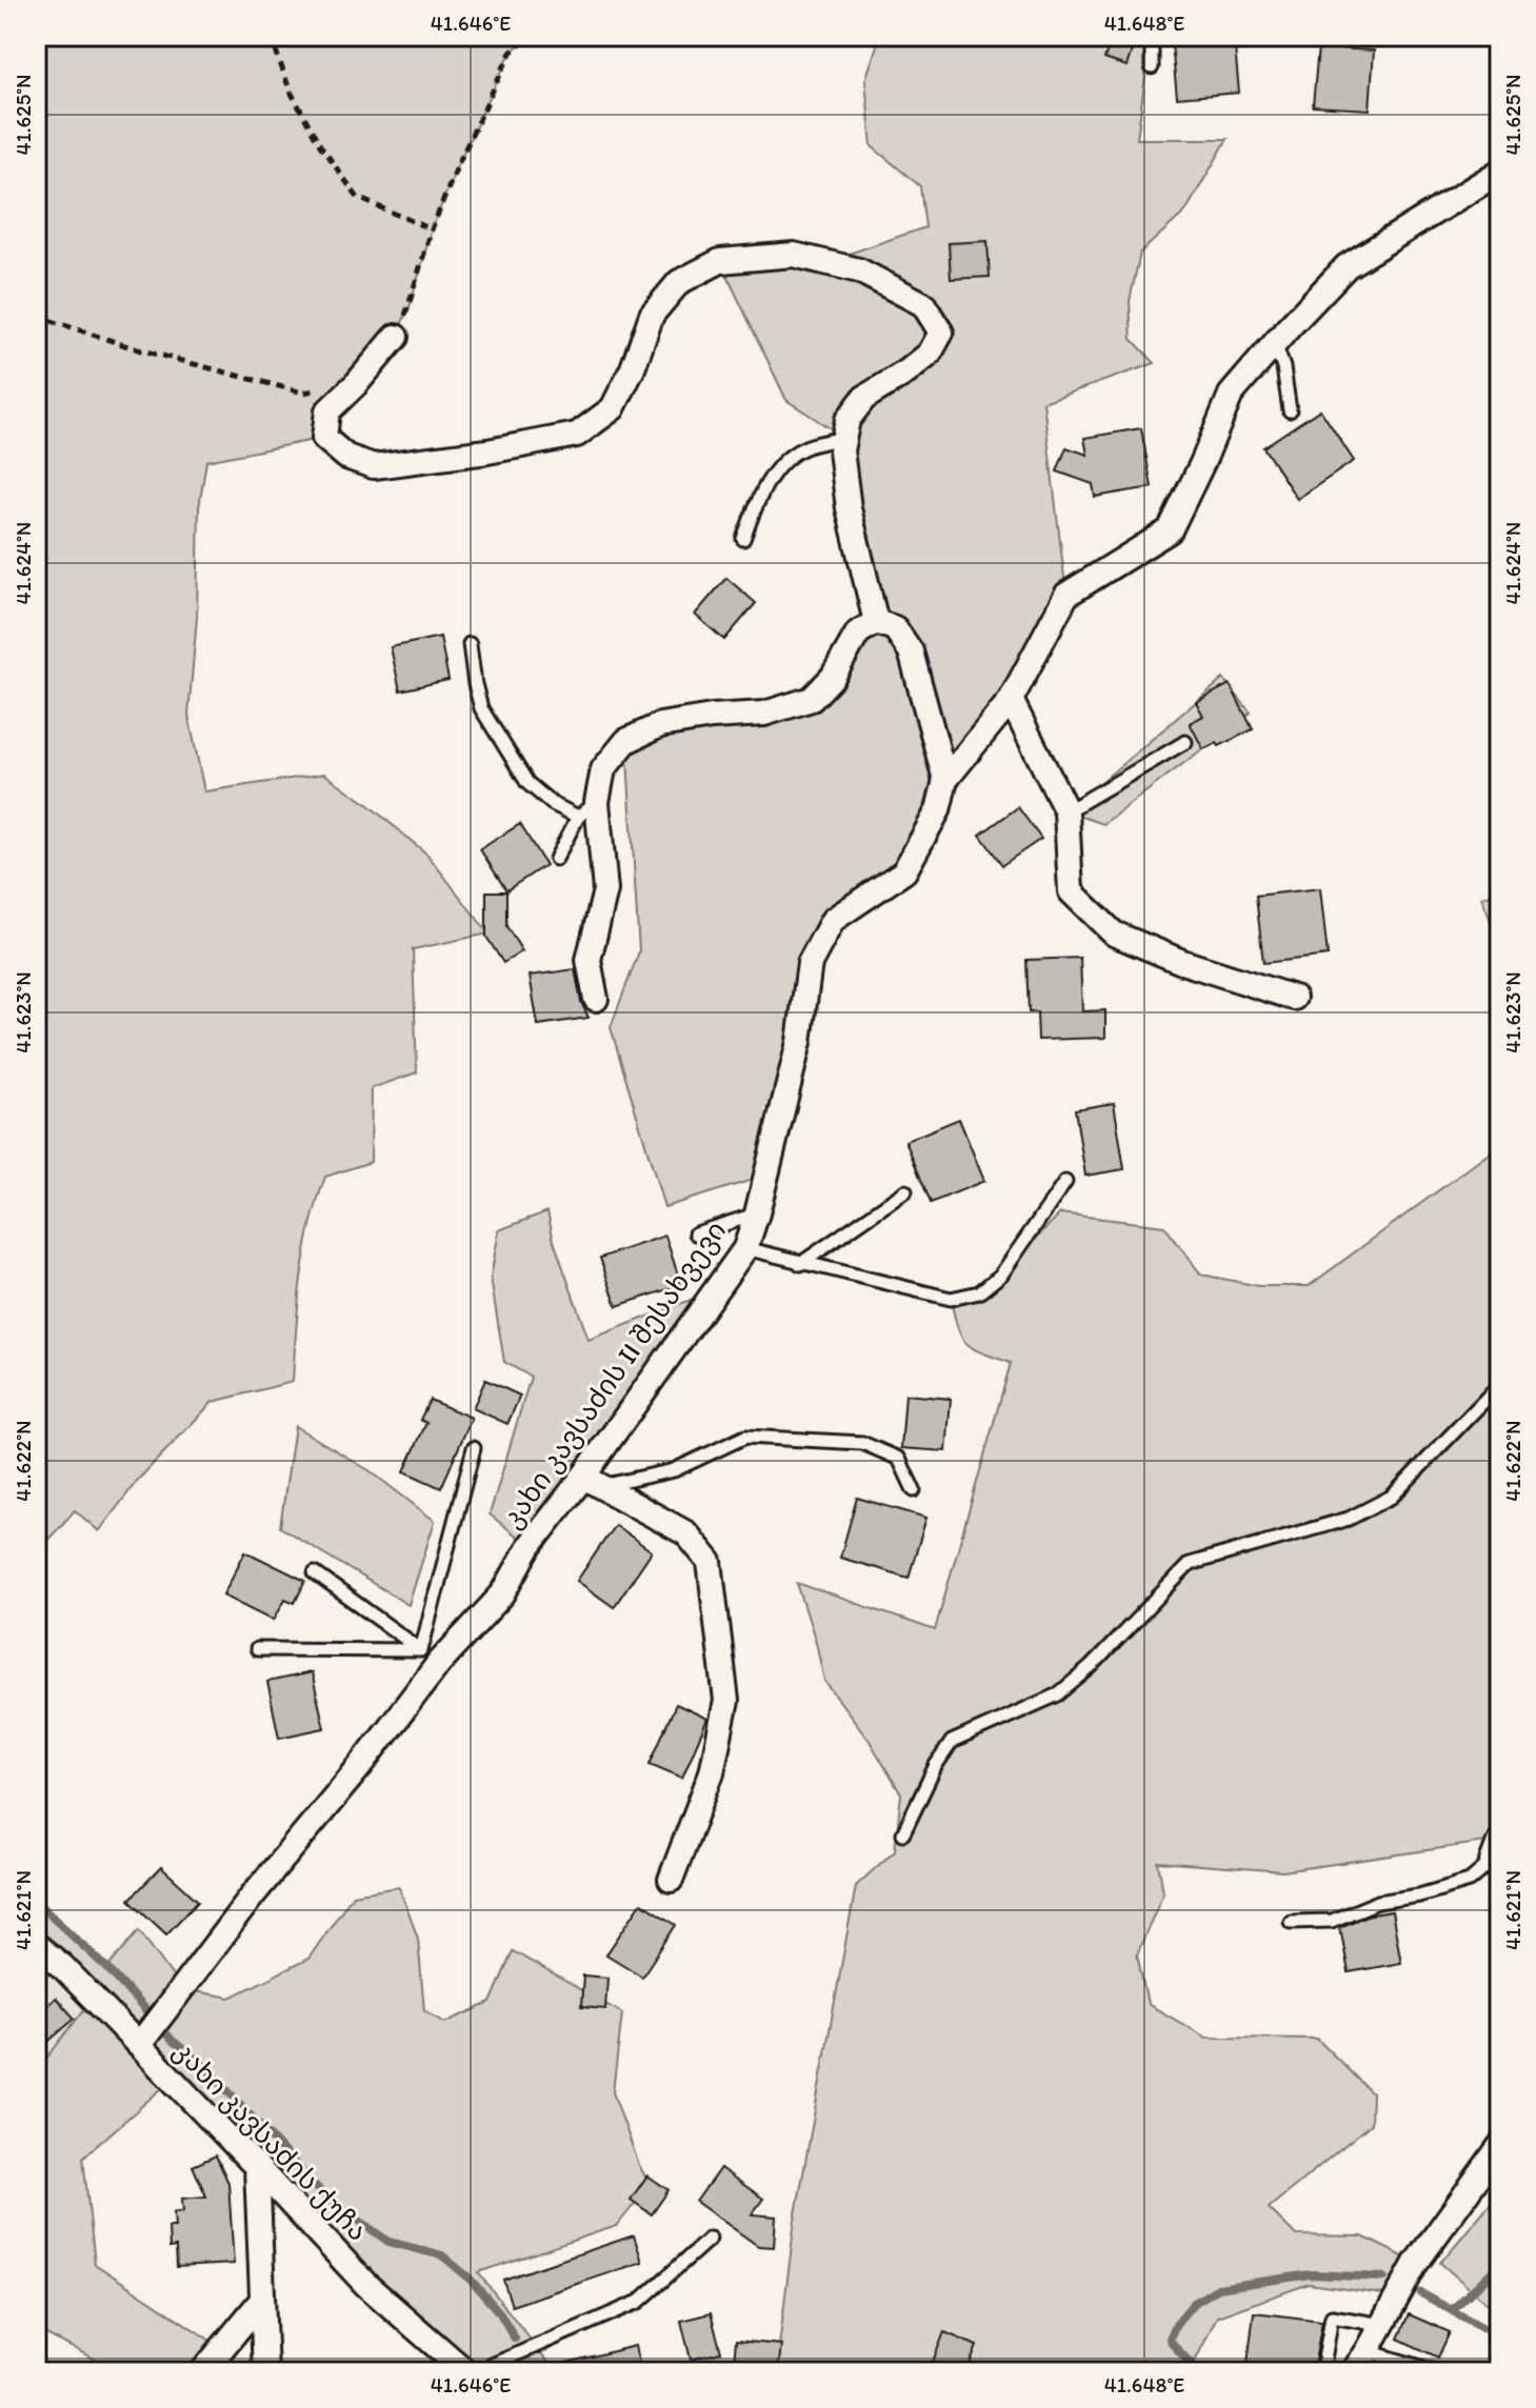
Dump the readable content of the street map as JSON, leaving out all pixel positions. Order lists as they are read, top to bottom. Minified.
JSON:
{"streets":{"street":["კახი კავსაძის II შესახვევი","კახი კავსაძის ქუჩა"]},"crossings":[["კახი კავსაძის II შესახვევი","კახი კავსაძის ქუჩა"]],"coordinates":["41.646°E","41.648°E","41.625°N","41.624°N","41.623°N","41.622°N","41.621°N"]}
